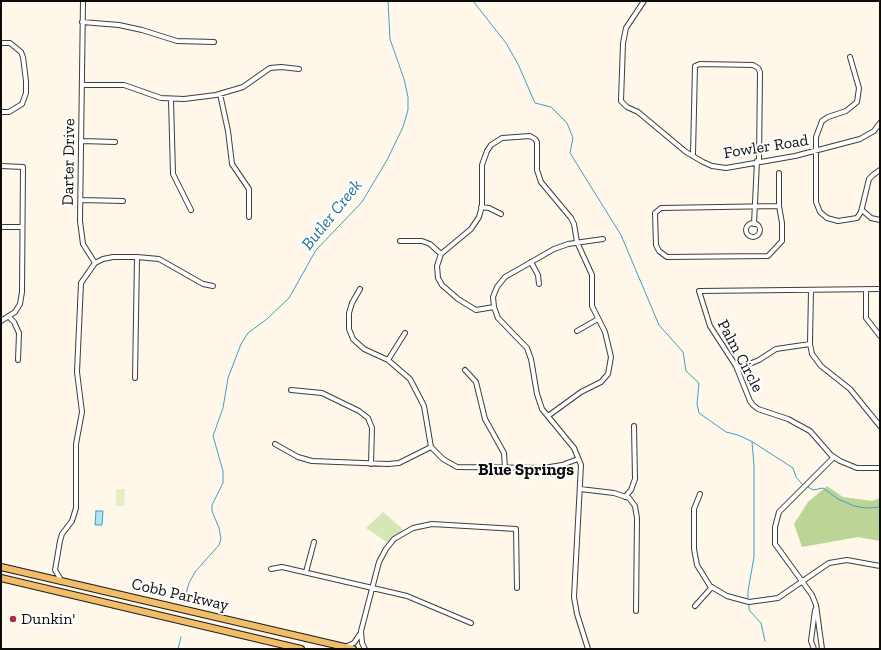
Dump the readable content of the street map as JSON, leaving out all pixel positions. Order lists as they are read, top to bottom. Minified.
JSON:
{"streets":{"main road":["Cobb Parkway"],"street":["Fowler Road","Darter Drive","Palm Circle"]},"districts":["Blue Springs"],"water":["Butler Creek"],"places":["Dunkin'"]}
